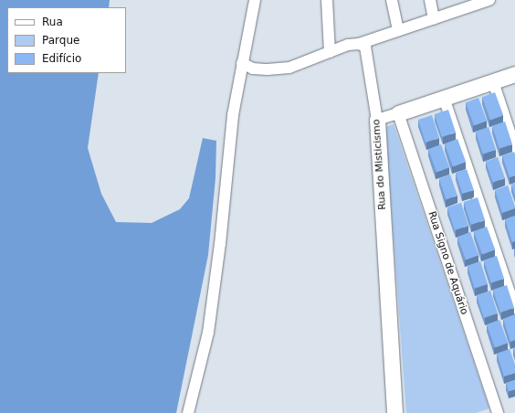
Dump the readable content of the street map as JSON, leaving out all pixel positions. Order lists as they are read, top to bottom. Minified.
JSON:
{"streets":{"street":["Rua do Misticismo","Rua Signo de Aquário"]},"legend":["Rua","Parque","Edifício"]}
